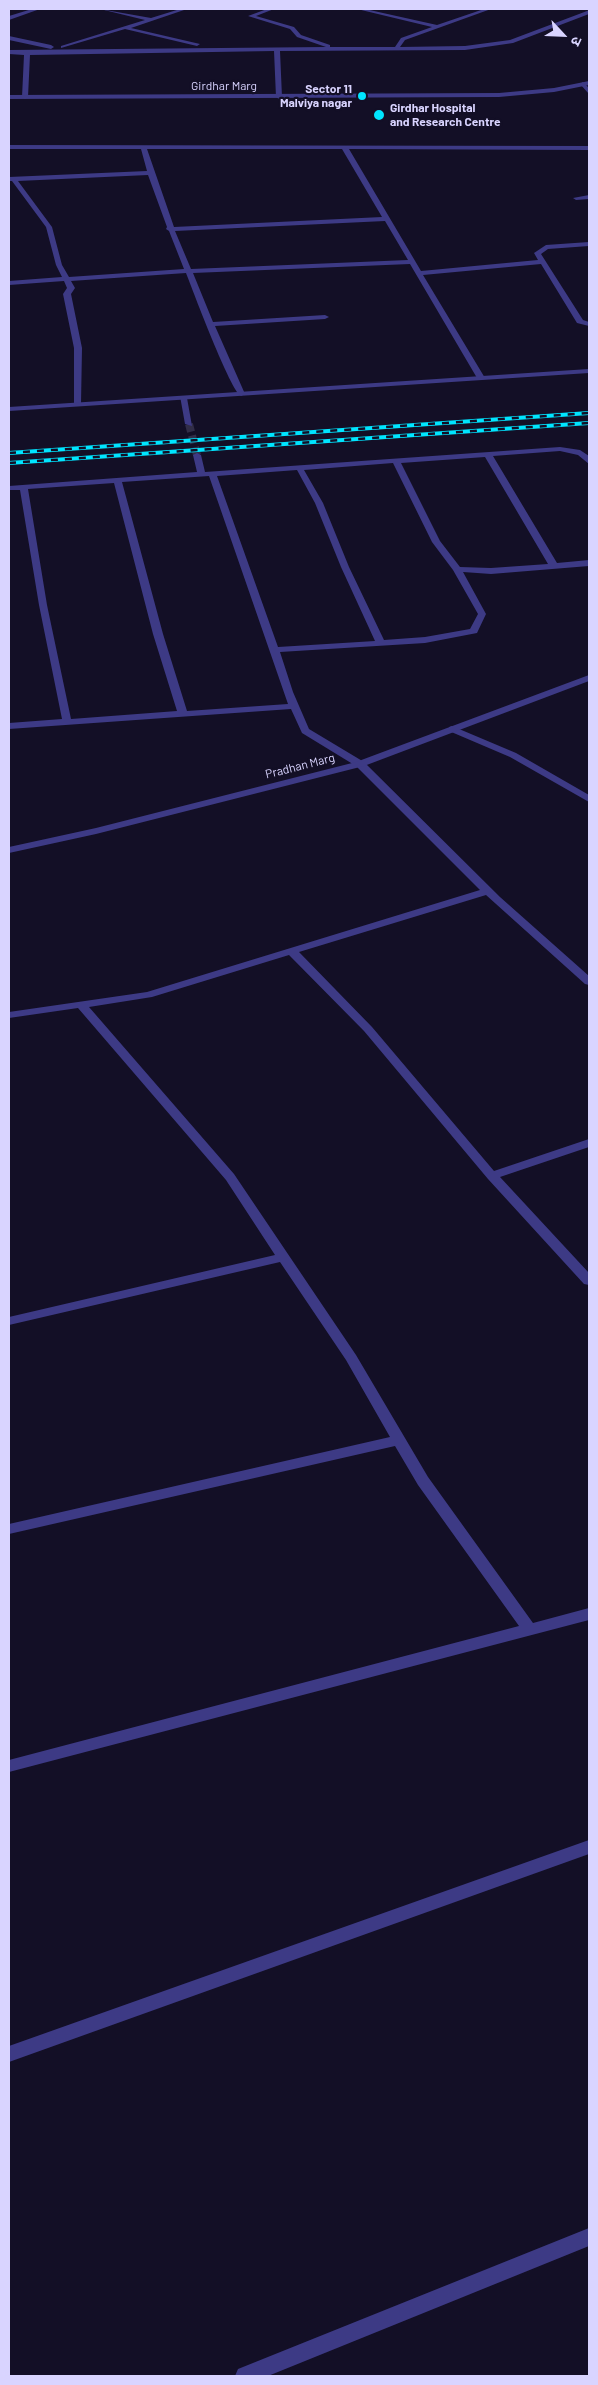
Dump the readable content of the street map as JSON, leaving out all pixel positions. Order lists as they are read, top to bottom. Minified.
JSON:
{"streets":{"street":["Girdhar Marg","Pradhan Marg"]},"places":["Sector 11 Malviya nagar","Girdhar Hospital and Research Centre"],"north":"bottom right"}
